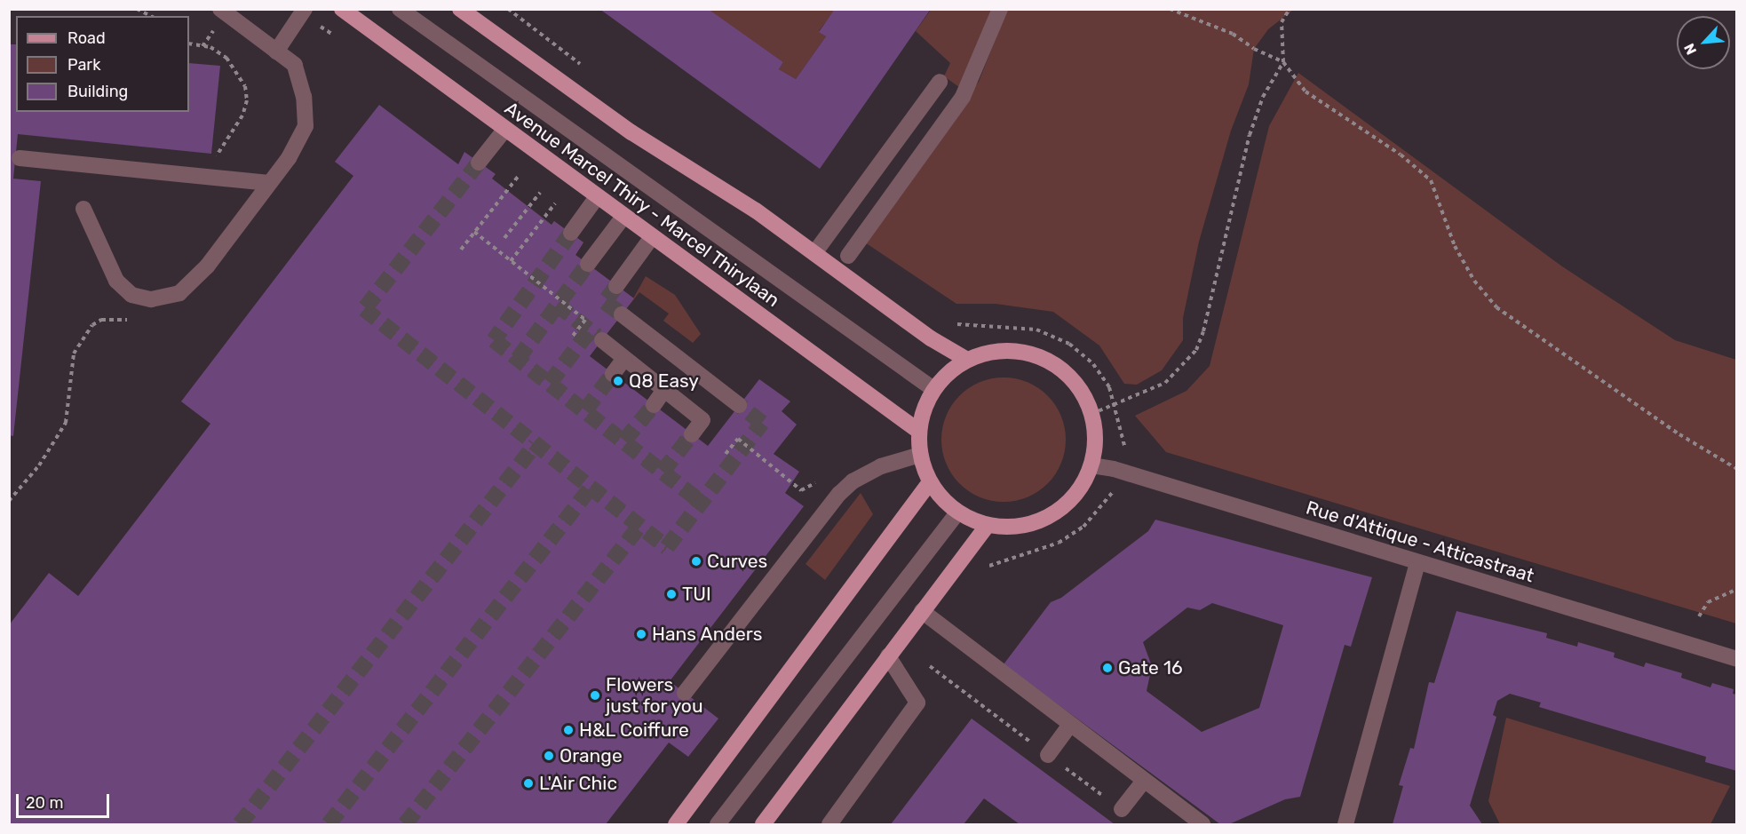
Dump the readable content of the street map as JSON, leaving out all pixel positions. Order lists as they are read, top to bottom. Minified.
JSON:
{"streets":{"main road":["Avenue Marcel Thiry - Marcel Thirylaan"],"street":["Rue d'Attique - Atticastraat"]},"crossings":[["Avenue Marcel Thiry - Marcel Thirylaan","Rue d'Attique - Atticastraat"]],"places":["Q8 Easy","Curves","TUI","Hans Anders","Gate 16","Flowers just for you","H&L Coiffure","Orange","L'Air Chic"],"legend":["Road","Park","Building"],"scale_bar":"20 m","north":"bottom left"}
